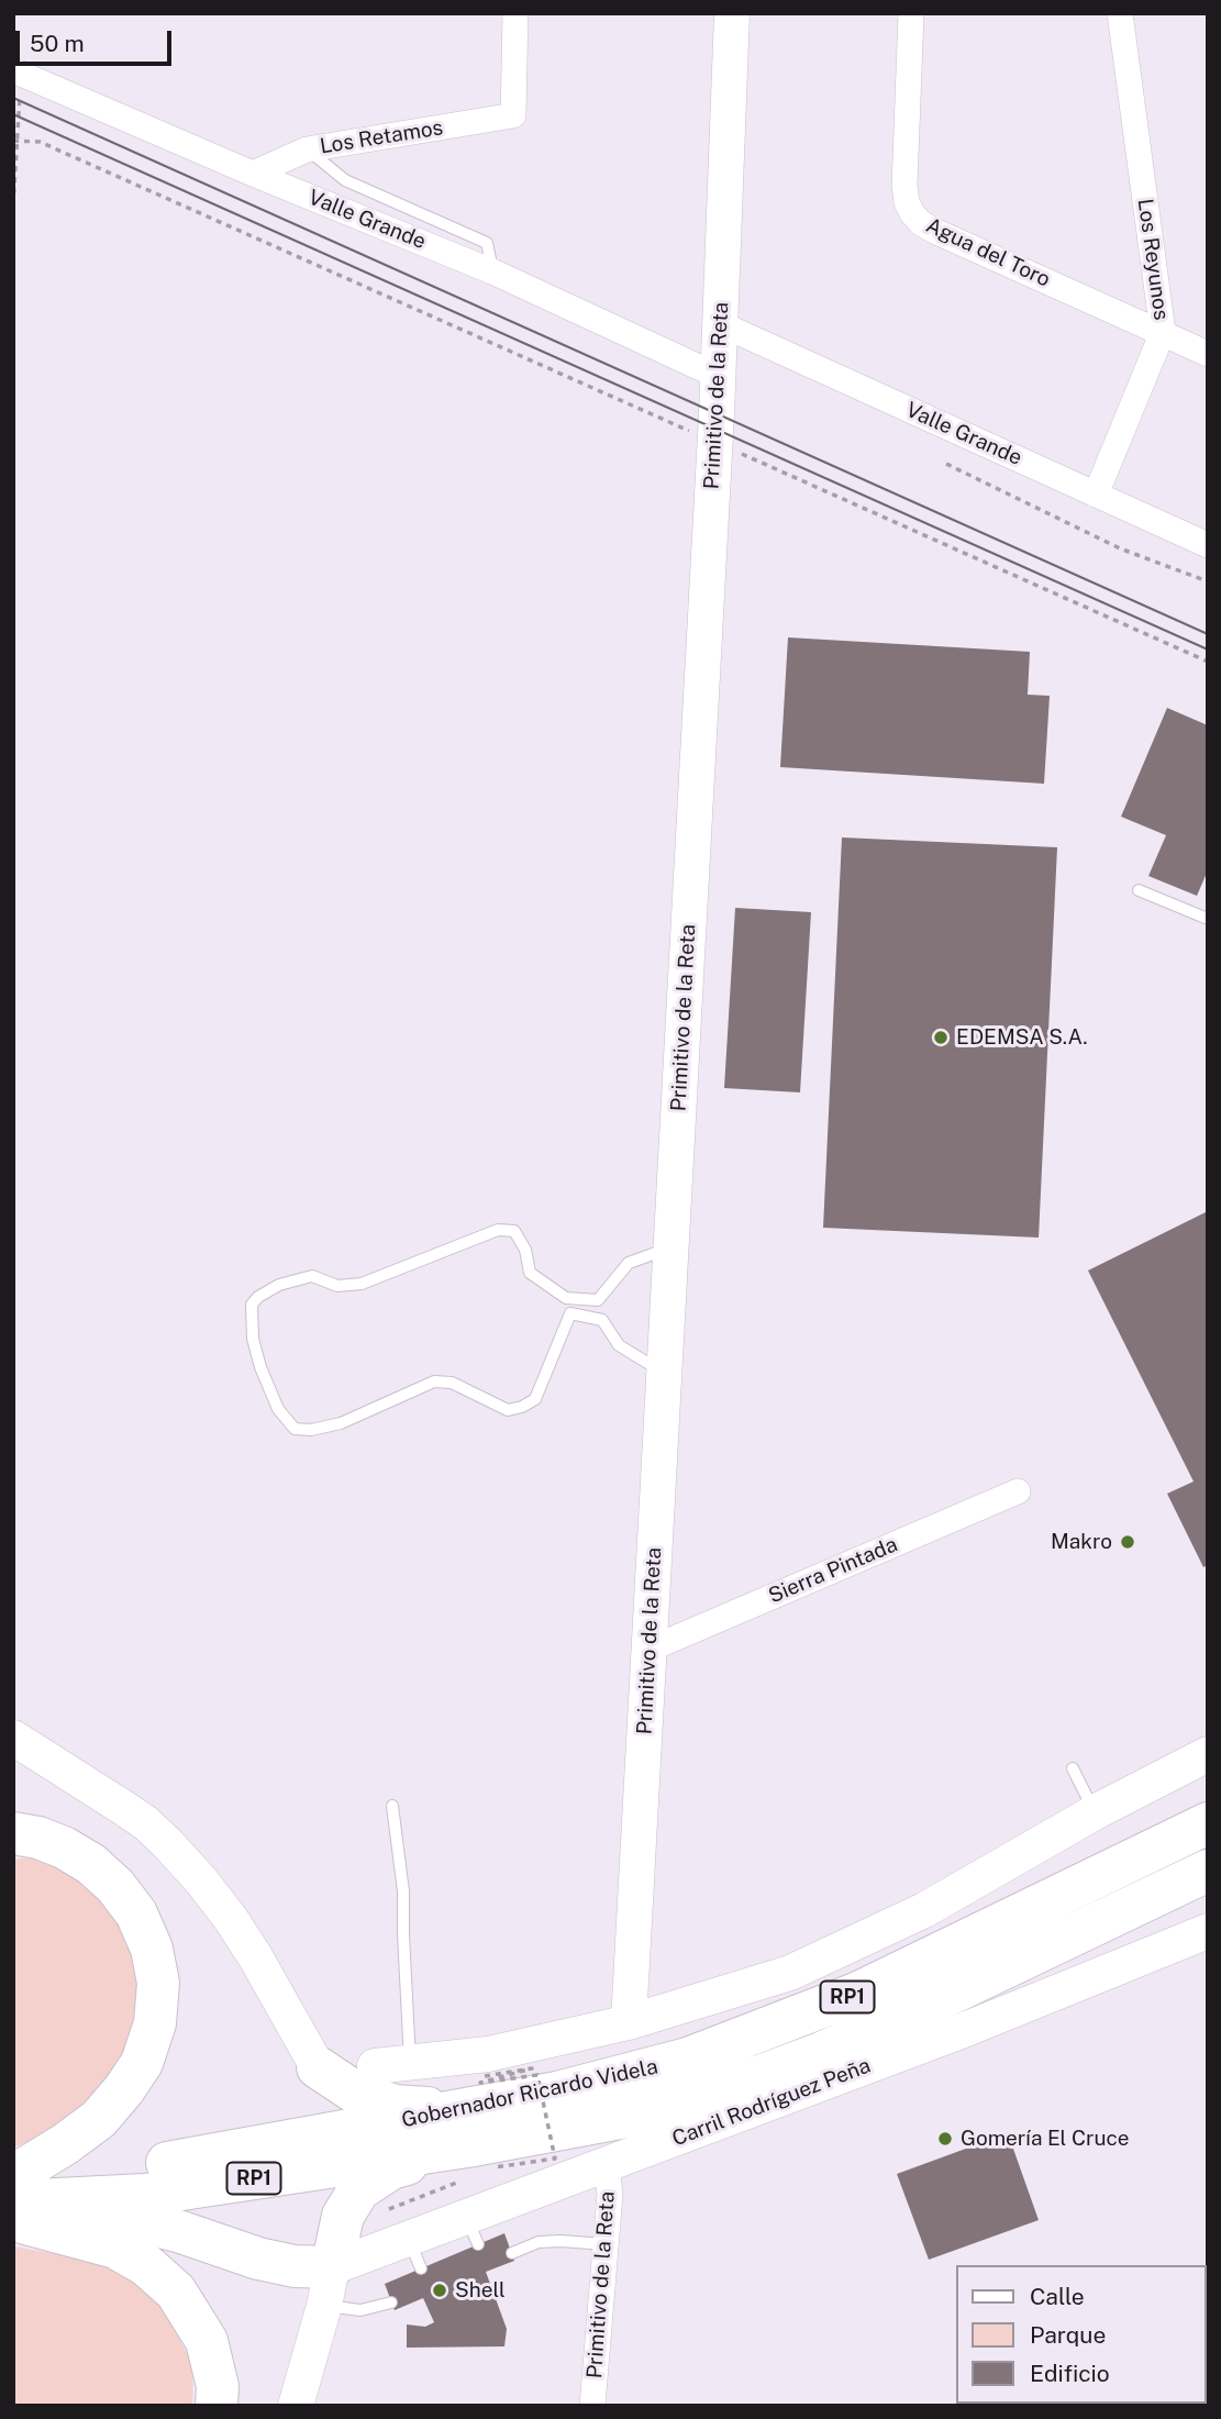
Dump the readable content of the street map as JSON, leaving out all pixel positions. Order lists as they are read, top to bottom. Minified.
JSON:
{"streets":{"highway":["RP1","Gobernador Ricardo Videla"],"street":["Los Retamos","Valle Grande","Agua del Toro","Los Reyunos","Primitivo de la Reta","Sierra Pintada","Carril Rodríguez Peña"]},"crossings":[["Los Retamos","Valle Grande"],["Valle Grande","Los Reyunos"],["Valle Grande","Primitivo de la Reta"],["Agua del Toro","Los Reyunos"],["Primitivo de la Reta","Sierra Pintada"],["Primitivo de la Reta","Carril Rodríguez Peña"]],"places":["EDEMSA S.A.","Makro","Gomería El Cruce","Shell"],"legend":["Calle","Parque","Edificio"],"scale_bar":"50 m"}
